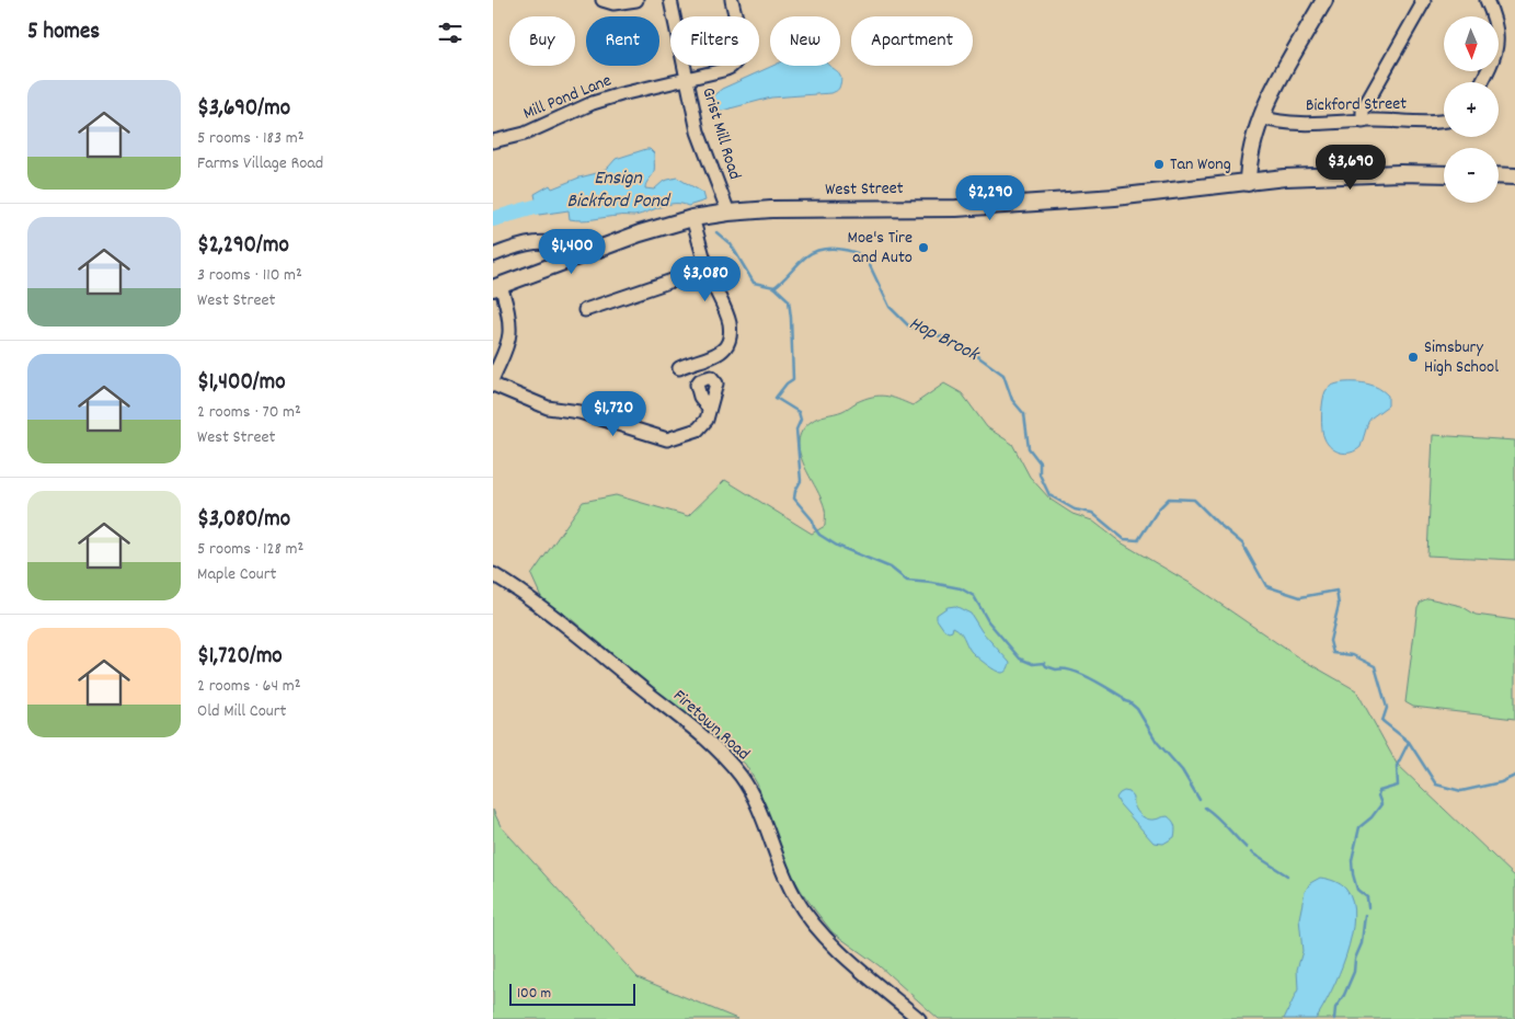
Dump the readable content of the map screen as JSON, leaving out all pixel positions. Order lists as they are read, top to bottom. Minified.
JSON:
{"streets":{"main road":["West Street"],"street":["Mill Pond Lane","Bickford Street","Grist Mill Road","Firetown Road"]},"crossings":[["Mill Pond Lane","Grist Mill Road"],["Grist Mill Road","West Street"]],"water":["Ensign Bickford Pond","Hop Brook"],"places":["Tan Wong","Moe's Tire and Auto","Simsbury High School"],"scale_bar":"100 m","north":"bottom","page":{"heading":"5 homes","map_buttons":["+","−"],"chip":["Buy","Rent","Filters","New","Apartment"],"list":[{"name":"$3,690/mo","note":"5 rooms · 183 m² · Farms Village Road"},{"name":"$2,290/mo","note":"3 rooms · 110 m² · West Street"},{"name":"$1,400/mo","note":"2 rooms · 70 m² · West Street"},{"name":"$3,080/mo","note":"5 rooms · 128 m² · Maple Court"},{"name":"$1,720/mo","note":"2 rooms · 64 m² · Old Mill Court"}],"price":["$3,690","$2,290","$1,400","$3,080","$1,720"],"scale":"100 m"}}
